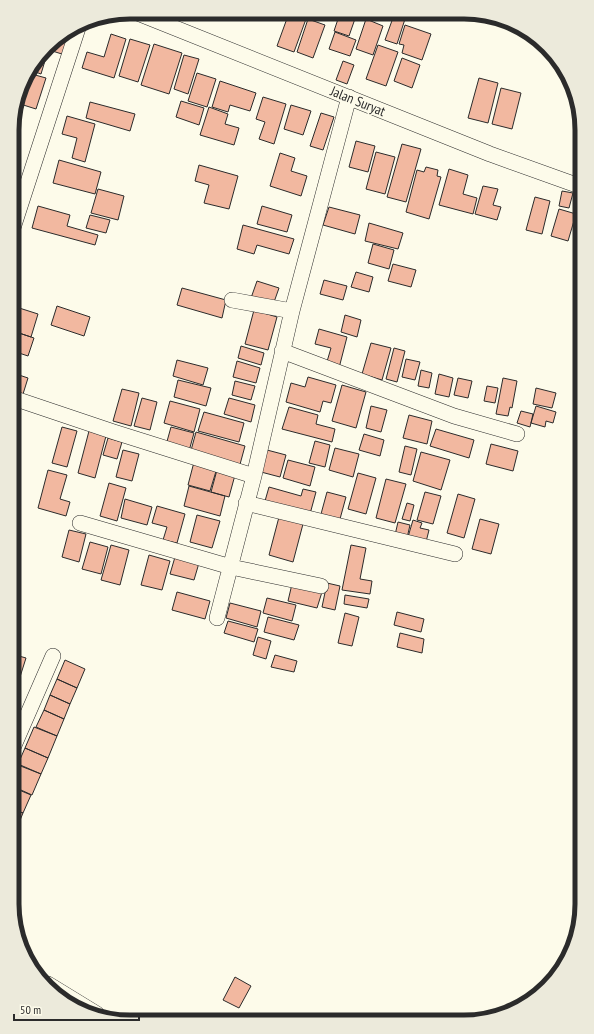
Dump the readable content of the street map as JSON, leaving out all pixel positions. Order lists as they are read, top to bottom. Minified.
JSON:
{"streets":{"street":["Jalan Suryat"]},"scale_bar":"50 m"}
